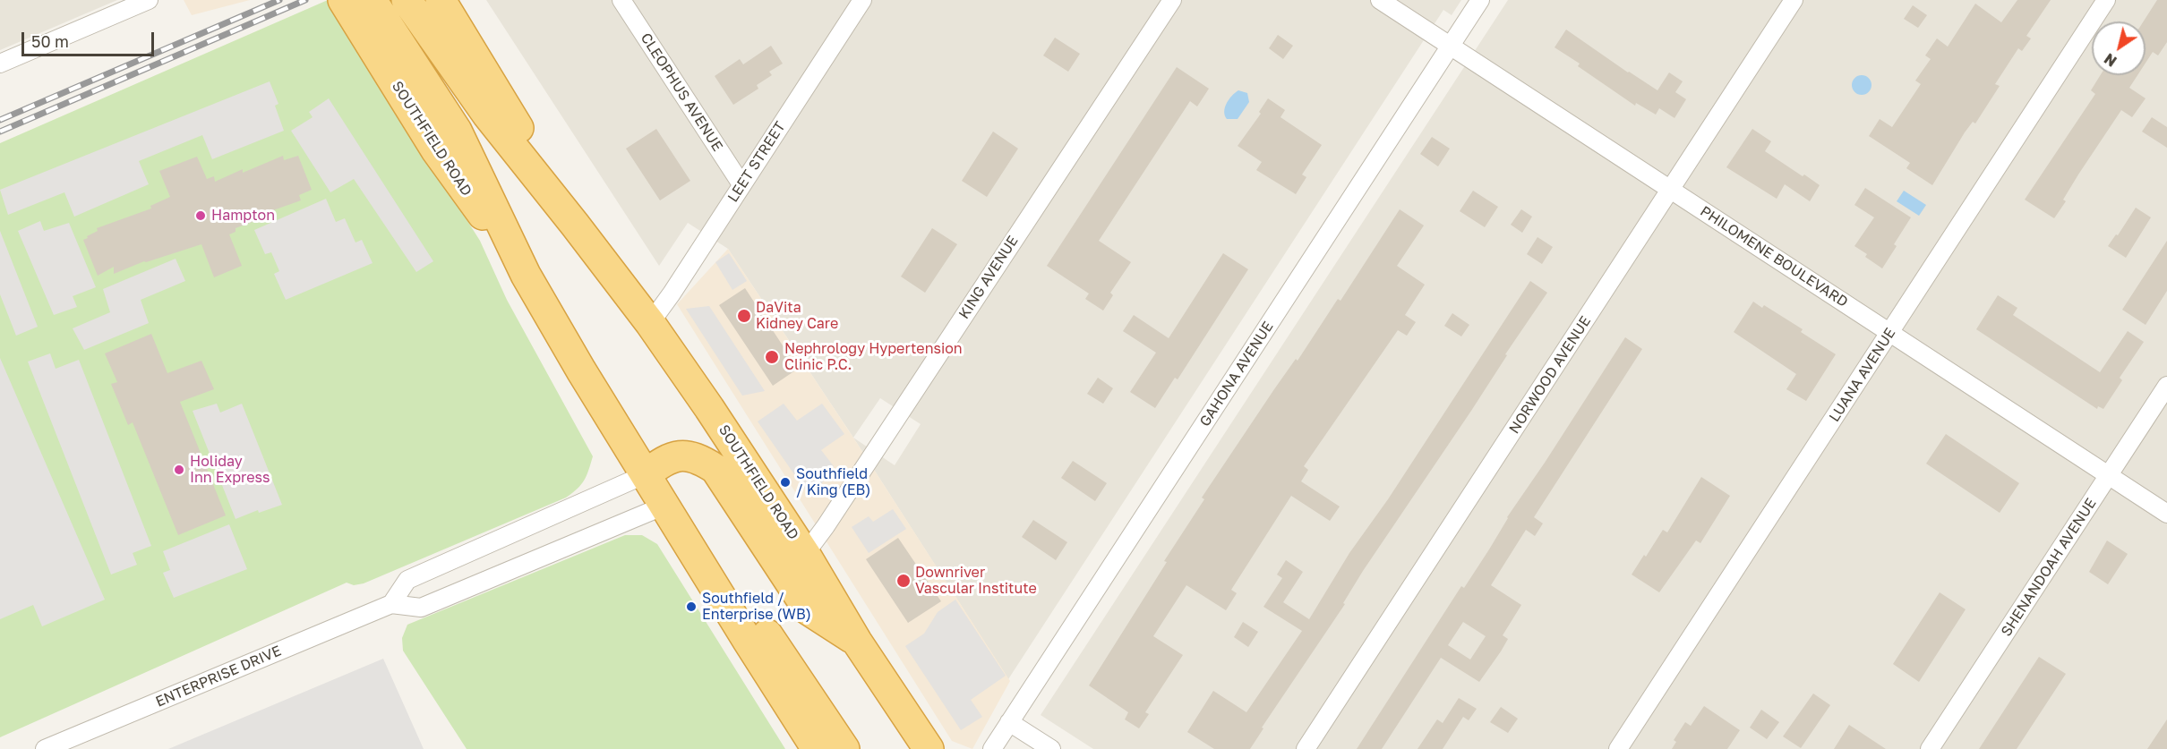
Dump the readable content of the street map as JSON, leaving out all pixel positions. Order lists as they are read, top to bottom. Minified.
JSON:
{"streets":{"highway":["SOUTHFIELD ROAD"],"street":["CLEOPHUS AVENUE","LEET STREET","PHILOMENE BOULEVARD","KING AVENUE","GAHONA AVENUE","NORWOOD AVENUE","LUANA AVENUE","SHENANDOAH AVENUE","ENTERPRISE DRIVE"]},"crossings":[["CLEOPHUS AVENUE","LEET STREET"],["SOUTHFIELD ROAD","LEET STREET"],["SOUTHFIELD ROAD","KING AVENUE"],["SOUTHFIELD ROAD","ENTERPRISE DRIVE"],["PHILOMENE BOULEVARD","GAHONA AVENUE"],["PHILOMENE BOULEVARD","NORWOOD AVENUE"],["PHILOMENE BOULEVARD","LUANA AVENUE"],["PHILOMENE BOULEVARD","SHENANDOAH AVENUE"]],"places":["Hampton","DaVita Kidney Care","Nephrology Hypertension Clinic P.C.","Holiday Inn Express","Southfield / King (EB)","Downriver Vascular Institute","Southfield / Enterprise (WB)"],"scale_bar":"50 m","north":"bottom left"}
